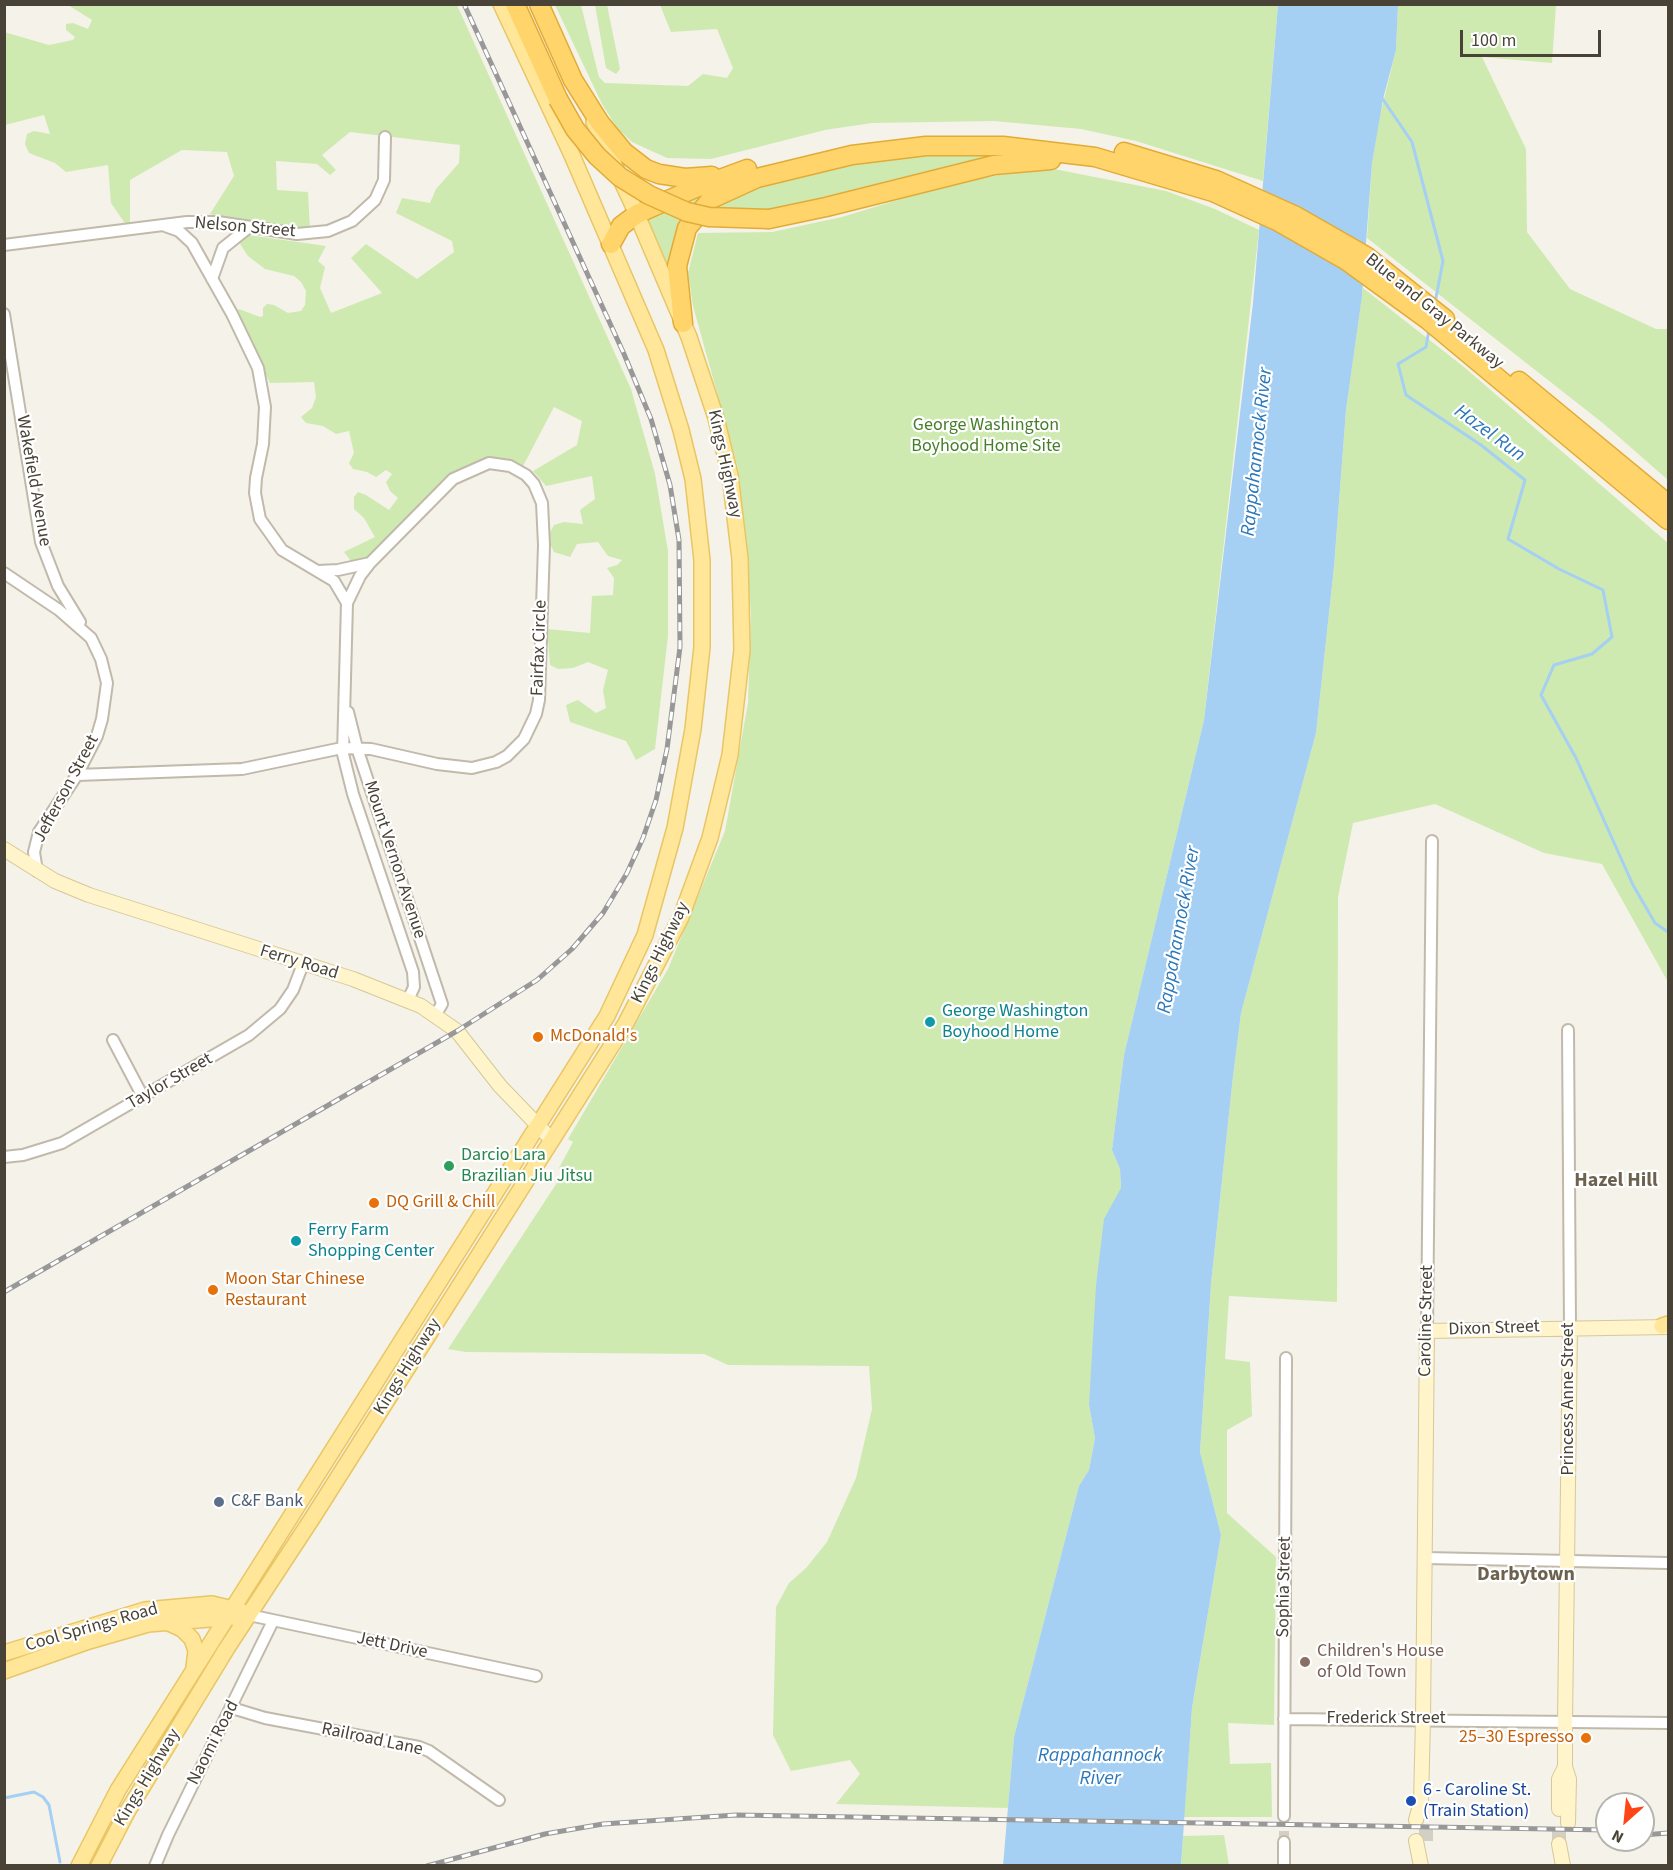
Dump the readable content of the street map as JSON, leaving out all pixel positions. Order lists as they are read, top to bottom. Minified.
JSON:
{"streets":{"highway":["Blue and Gray Parkway","Kings Highway"],"main road":["Cool Springs Road"],"street":["Nelson Street","Wakefield Avenue","Fairfax Circle","Jefferson Street","Mount Vernon Avenue","Ferry Road","Taylor Street","Caroline Street","Dixon Street","Princess Anne Street","Sophia Street","Jett Drive","Frederick Street","Railroad Lane","Naomi Road"]},"crossings":[["Kings Highway","Ferry Road"],["Kings Highway","Cool Springs Road"],["Kings Highway","Jett Drive"],["Wakefield Avenue","Jefferson Street"],["Fairfax Circle","Jefferson Street"],["Fairfax Circle","Mount Vernon Avenue"],["Jefferson Street","Ferry Road"],["Mount Vernon Avenue","Ferry Road"],["Ferry Road","Taylor Street"],["Caroline Street","Dixon Street"],["Caroline Street","Frederick Street"],["Dixon Street","Princess Anne Street"],["Princess Anne Street","Frederick Street"],["Sophia Street","Frederick Street"],["Cool Springs Road","Jett Drive"],["Jett Drive","Naomi Road"],["Railroad Lane","Naomi Road"]],"districts":["Hazel Hill","Darbytown"],"water":["Hazel Run","Rappahannock River"],"parks":["George Washington Boyhood Home Site"],"places":["George Washington Boyhood Home","McDonald's","Darcio Lara Brazilian Jiu Jitsu","DQ Grill & Chill","Ferry Farm Shopping Center","Moon Star Chinese Restaurant","C&F Bank","Children's House of Old Town","25–30 Espresso","6 - Caroline St. (Train Station)"],"scale_bar":"100 m","north":"bottom left"}
